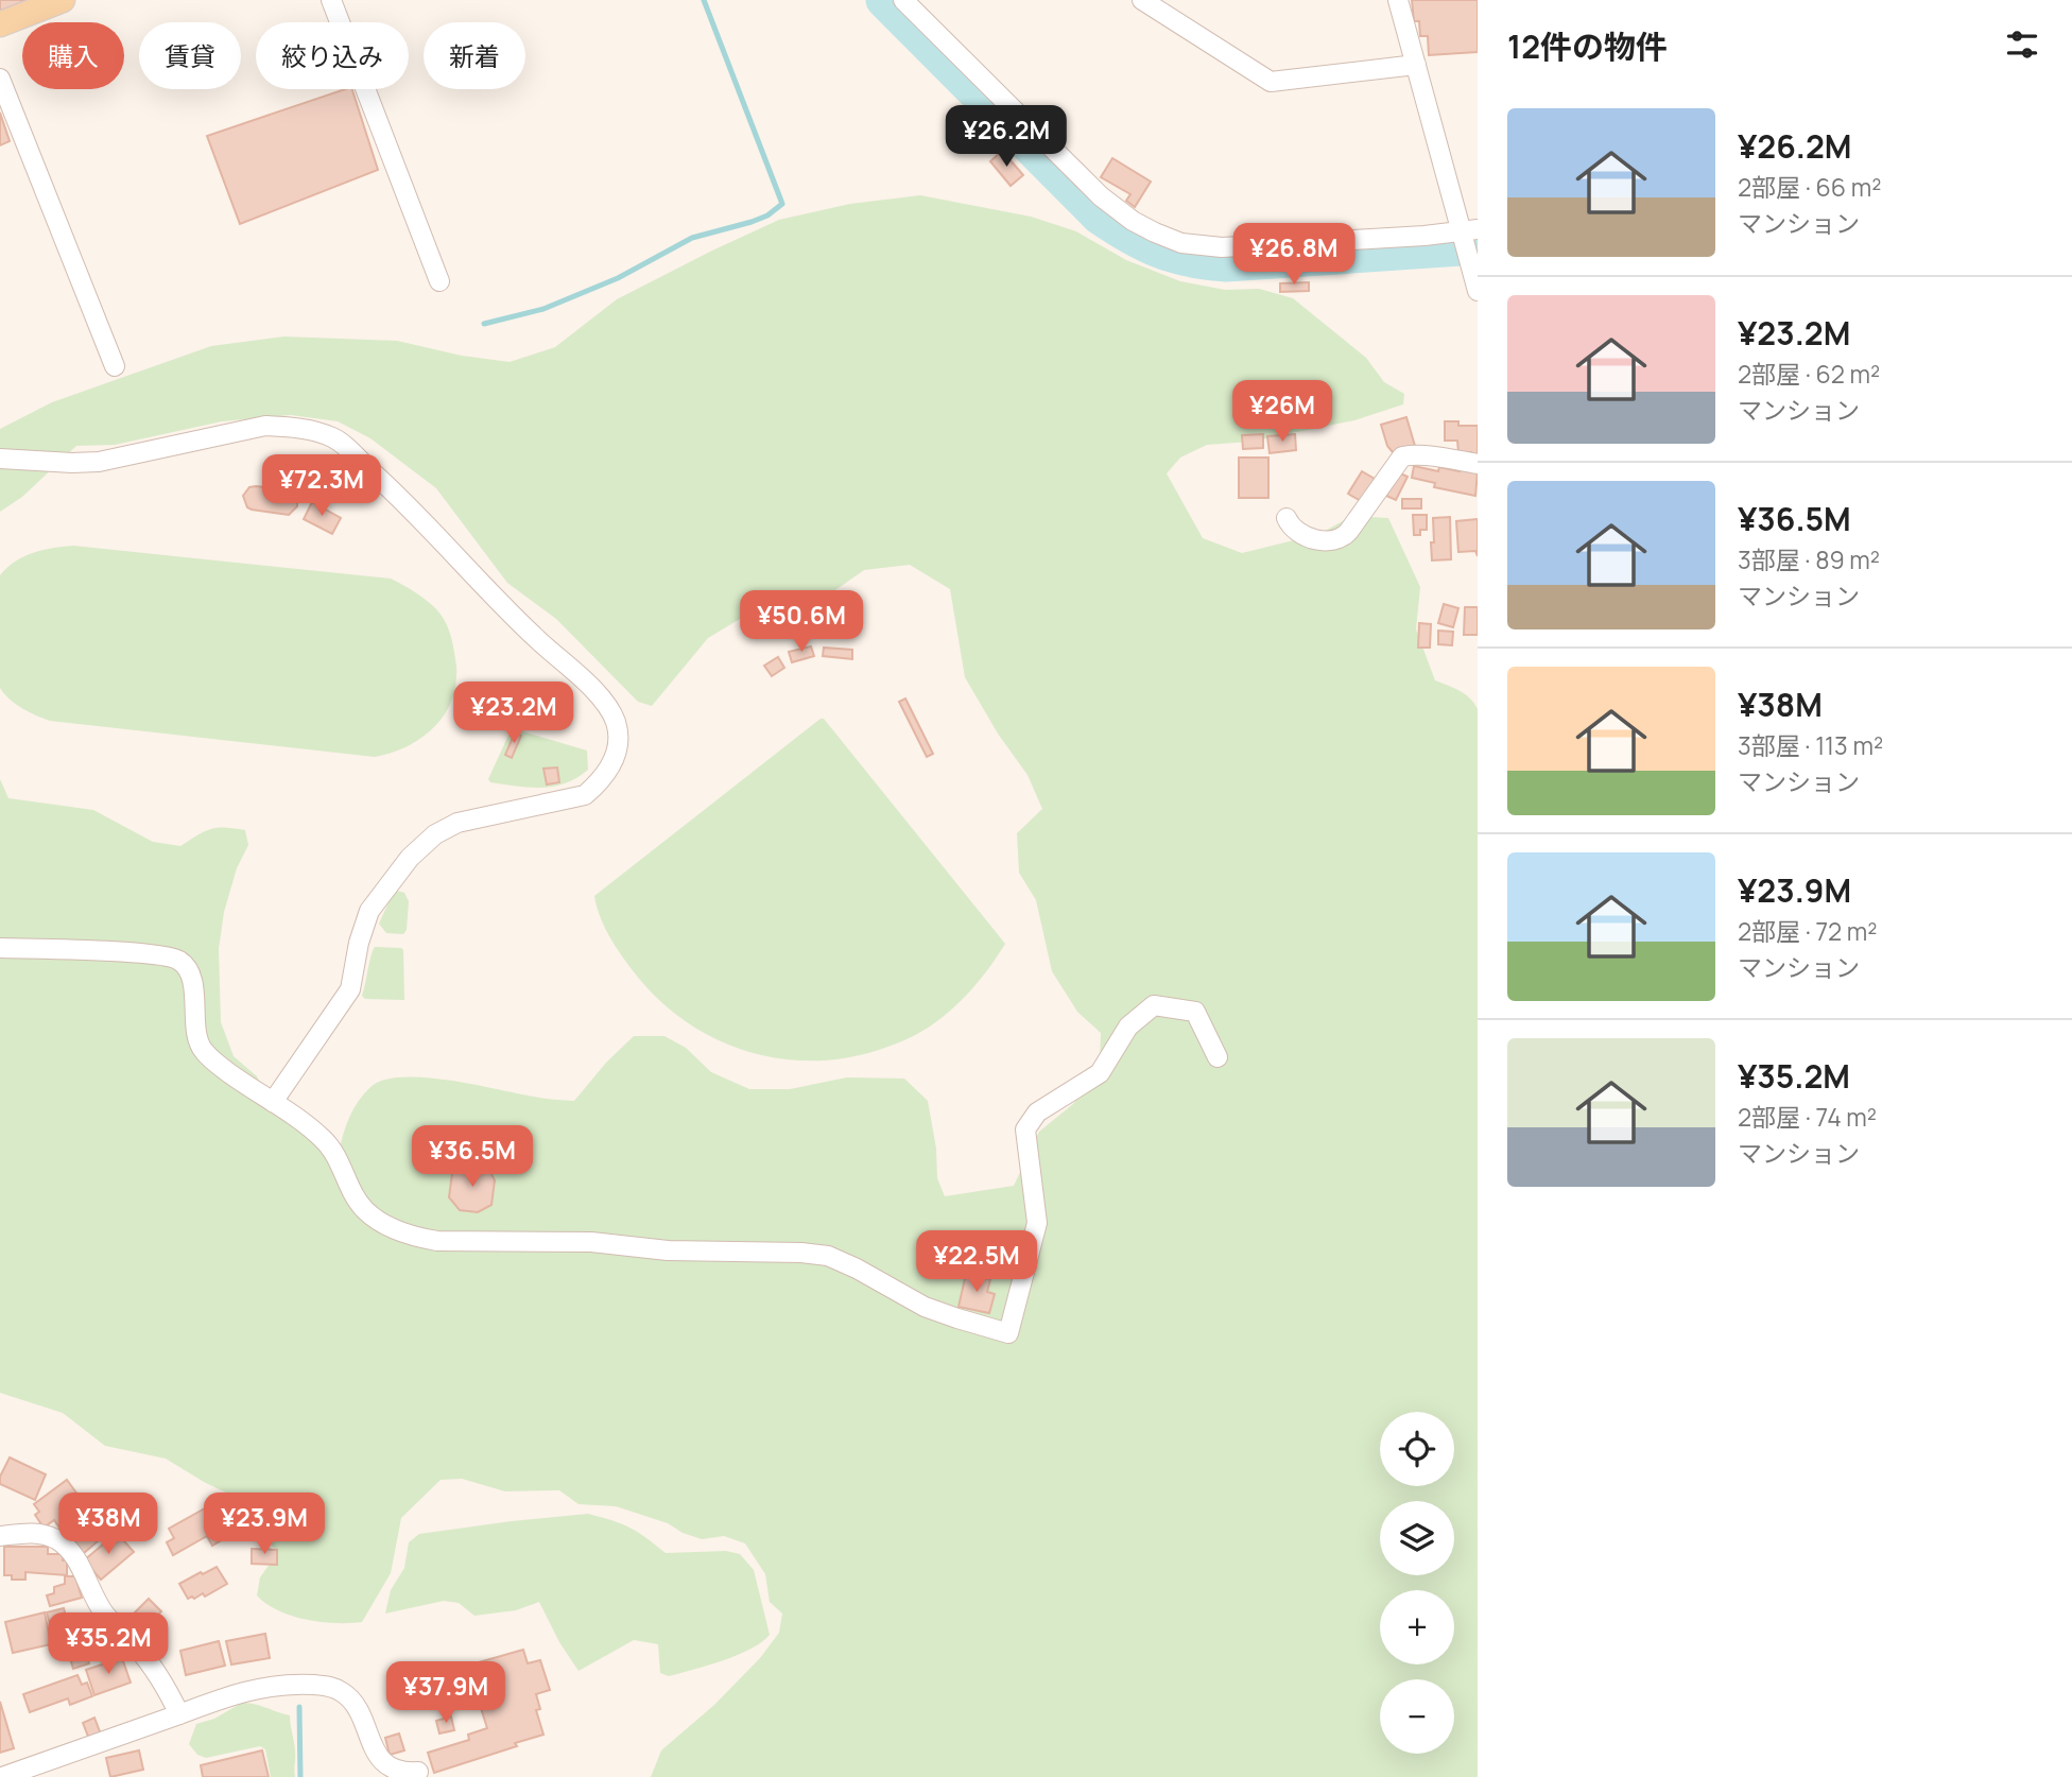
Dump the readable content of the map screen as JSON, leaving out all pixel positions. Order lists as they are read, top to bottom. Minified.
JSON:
{"page":{"heading":"12件の物件","chip":["購入","賃貸","絞り込み","新着"],"list":[{"name":"¥26.2M","note":"2部屋 · 66 m² · マンション"},{"name":"¥23.2M","note":"2部屋 · 62 m² · マンション"},{"name":"¥36.5M","note":"3部屋 · 89 m² · マンション"},{"name":"¥38M","note":"3部屋 · 113 m² · マンション"},{"name":"¥23.9M","note":"2部屋 · 72 m² · マンション"},{"name":"¥35.2M","note":"2部屋 · 74 m² · マンション"}],"price":["¥26.2M","¥26.8M","¥26M","¥72.3M","¥50.6M","¥23.2M","¥36.5M","¥22.5M","¥38M","¥23.9M","¥35.2M","¥37.9M"],"map_buttons":["+","−"]}}
